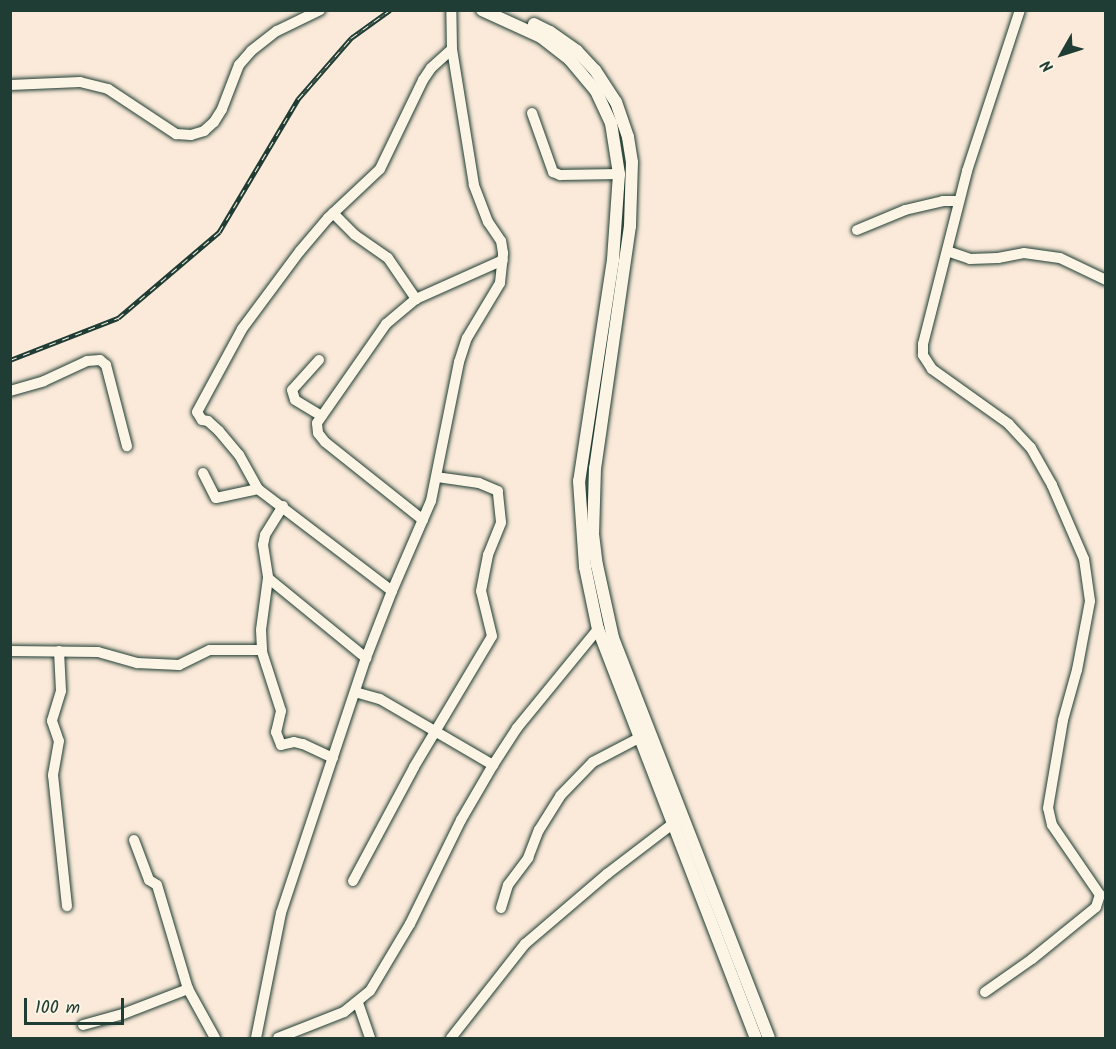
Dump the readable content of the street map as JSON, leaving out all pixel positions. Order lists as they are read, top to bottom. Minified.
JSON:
{"scale_bar":"100 m","north":"bottom left"}
